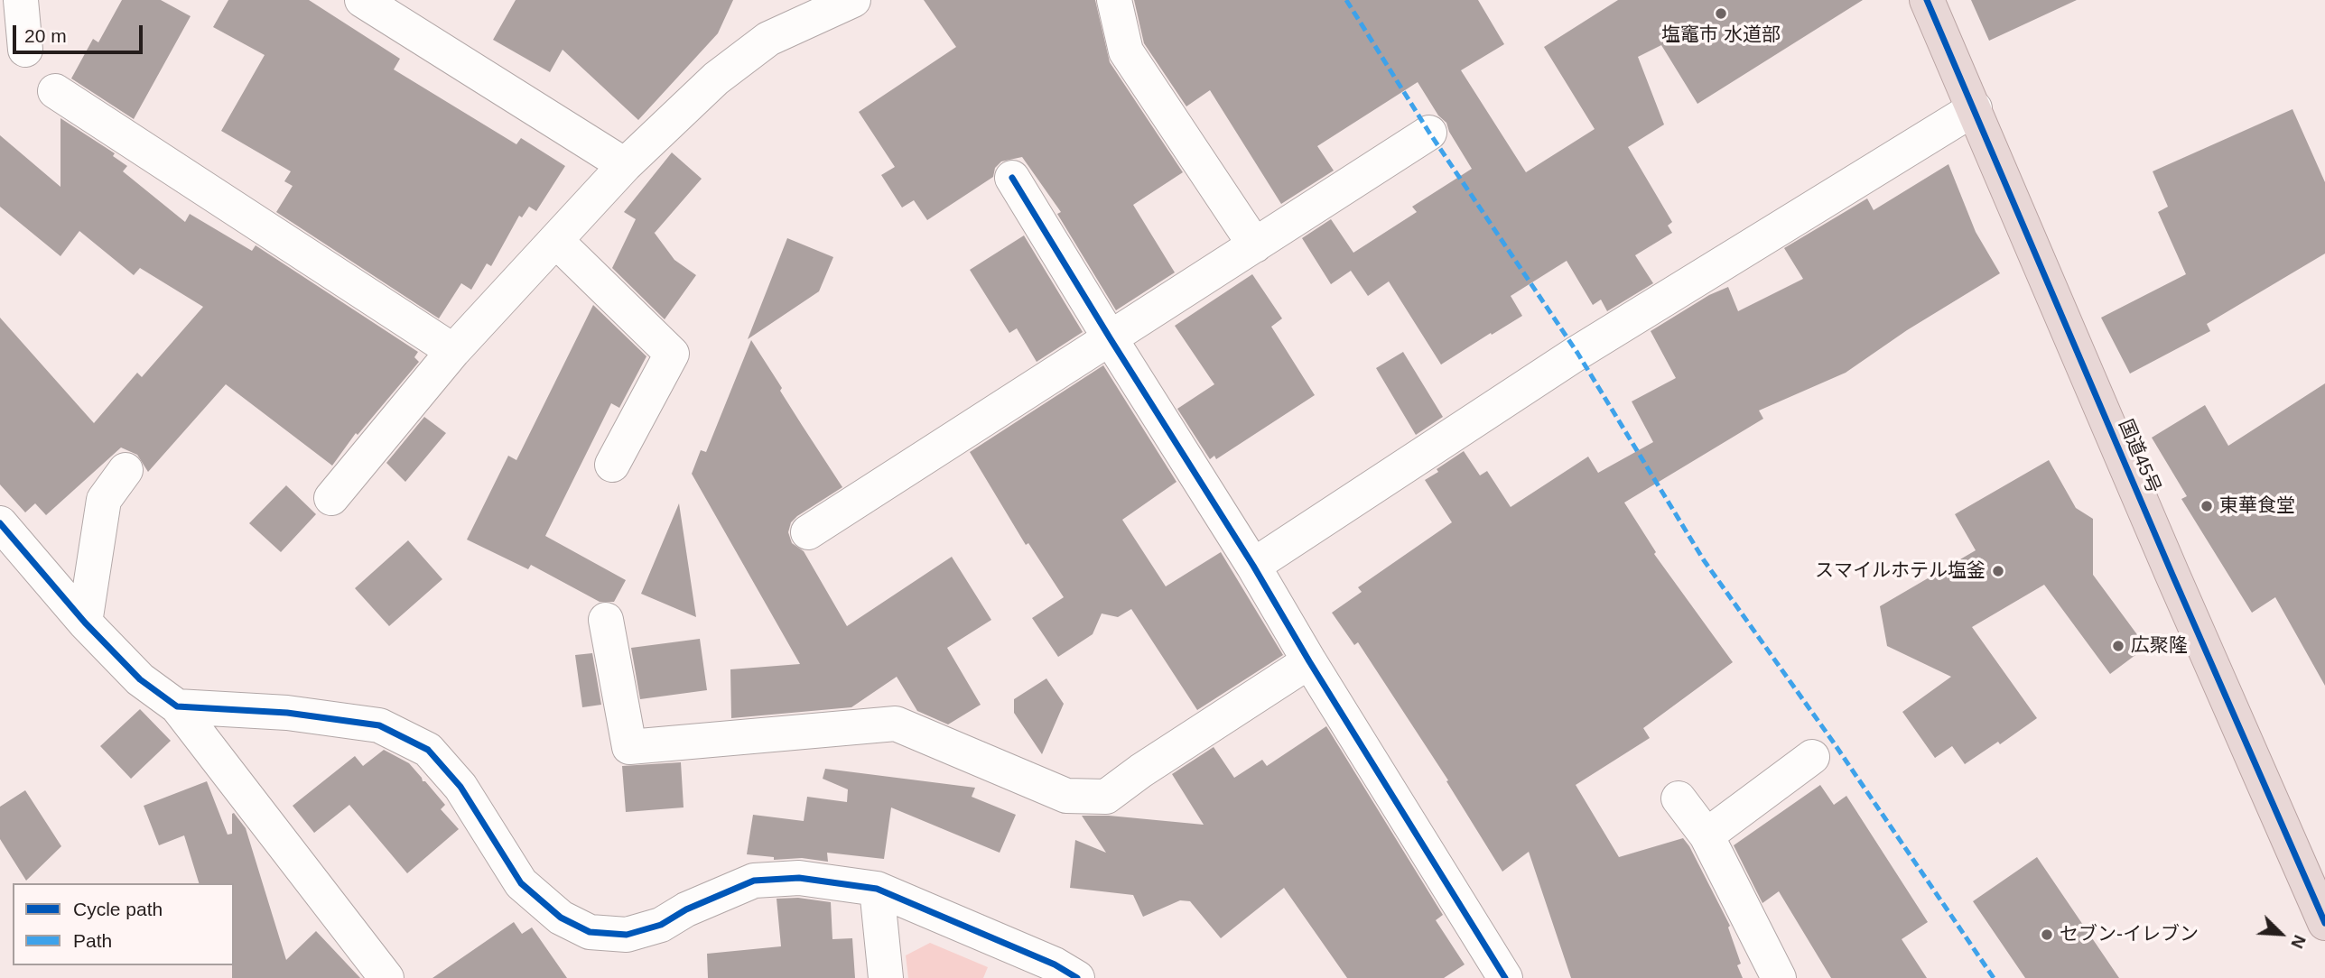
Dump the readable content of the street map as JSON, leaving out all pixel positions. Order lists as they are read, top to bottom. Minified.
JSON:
{"streets":{"highway":["国道45号"]},"places":["塩竈市 水道部","東華食堂","スマイルホテル塩釜","広聚隆","セブン-イレブン"],"legend":["Cycle path","Path"],"scale_bar":"20 m","north":"bottom right"}
